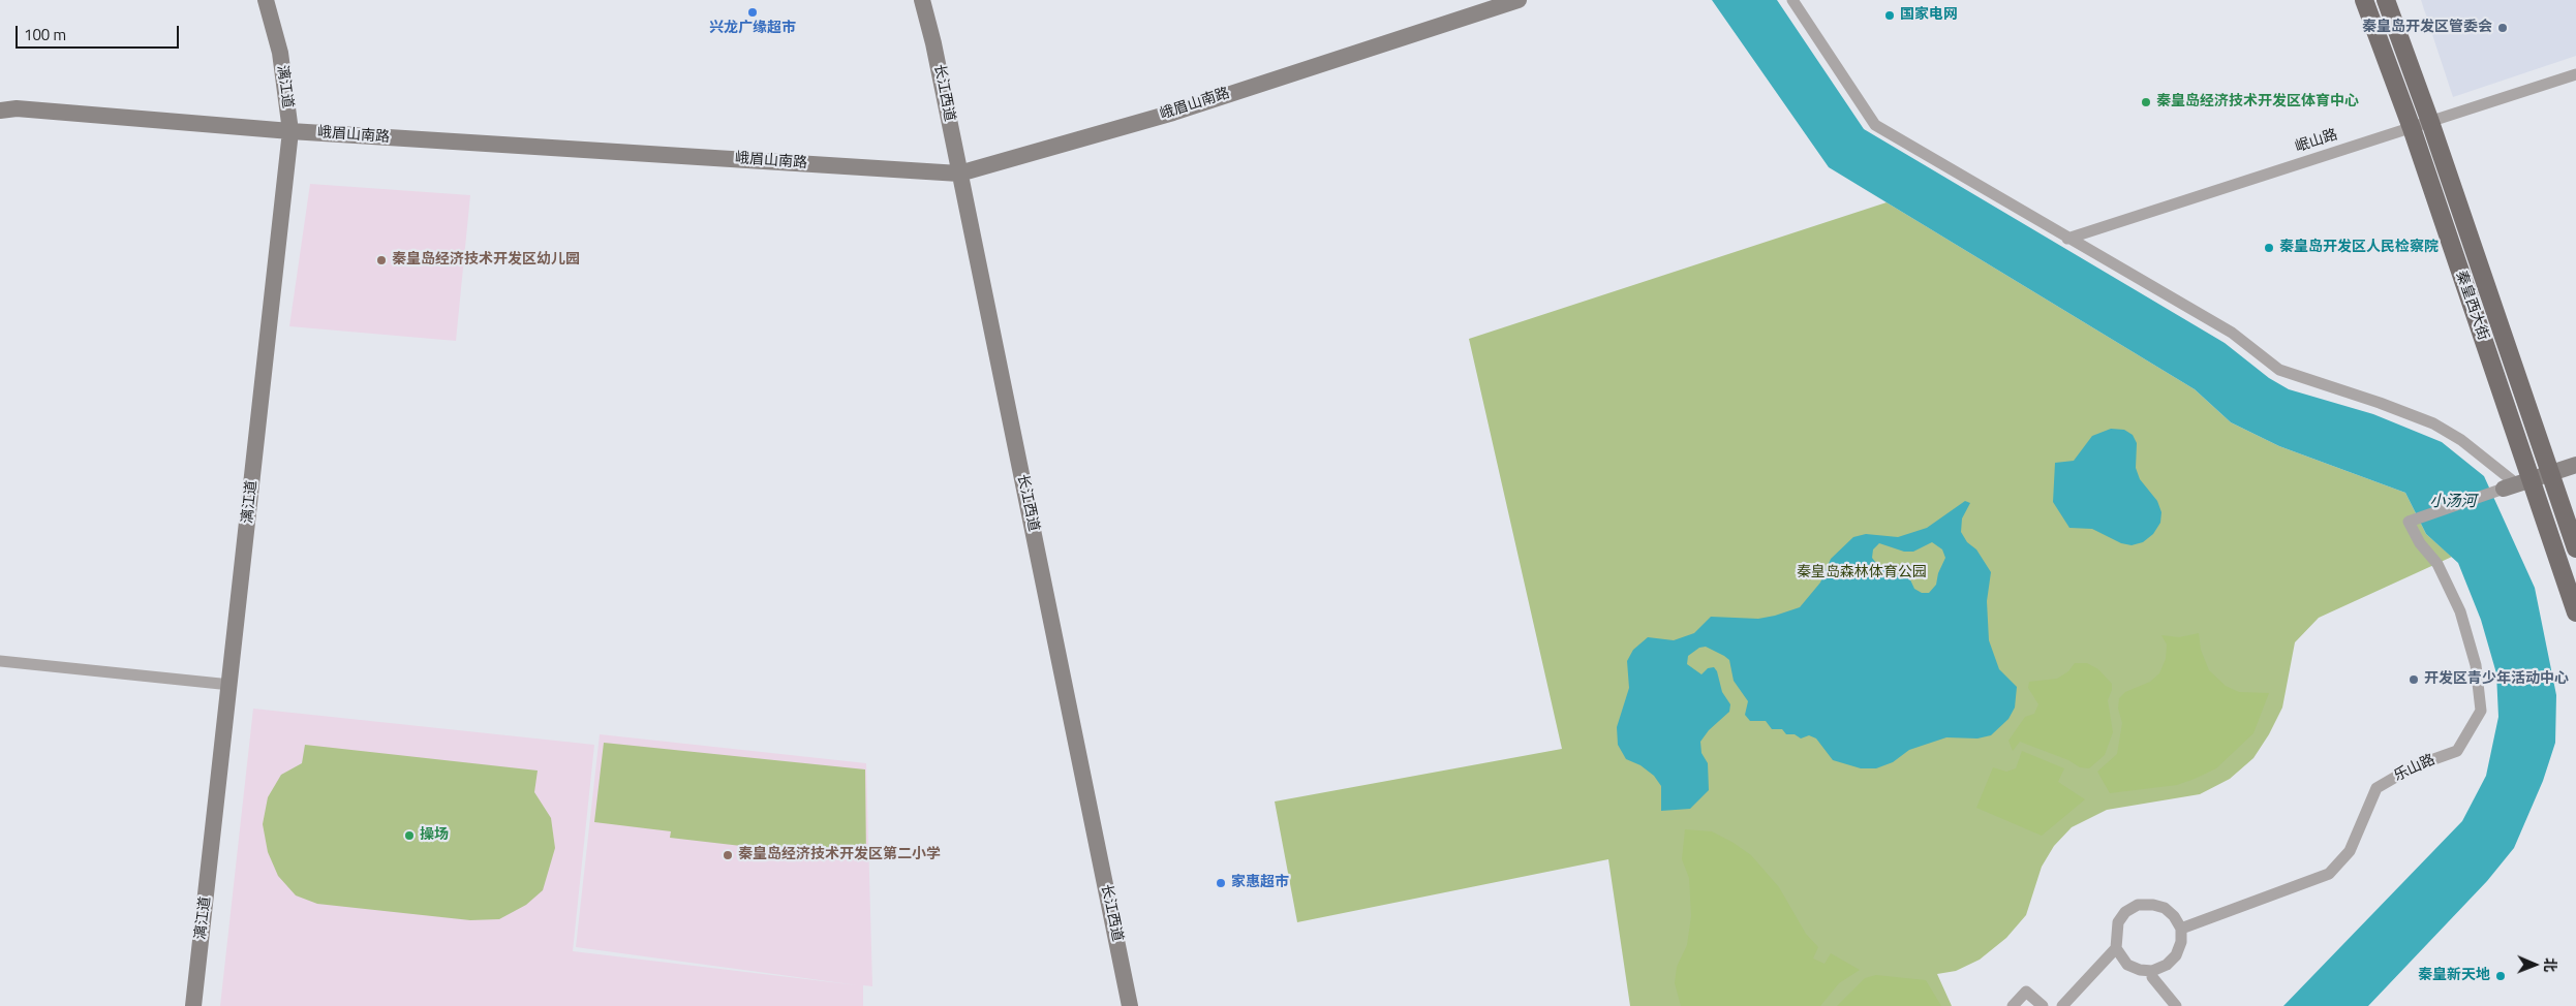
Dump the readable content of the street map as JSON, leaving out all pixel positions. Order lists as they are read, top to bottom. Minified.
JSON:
{"streets":{"main road":["秦皇西大街"],"street":["漓江道","长江西道","峨眉山南路","岷山路","乐山路"]},"crossings":[["漓江道","峨眉山南路"],["长江西道","峨眉山南路"],["岷山路","秦皇西大街"],["秦皇西大街","乐山路"]],"water":["小汤河"],"parks":["秦皇岛森林体育公园"],"places":["兴龙广缘超市","国家电网","秦皇岛开发区管委会","秦皇岛经济技术开发区体育中心","秦皇岛开发区人民检察院","秦皇岛经济技术开发区幼儿园","开发区青少年活动中心","操场","秦皇岛经济技术开发区第二小学","家惠超市","秦皇新天地"],"scale_bar":"100 m","north":"right"}
